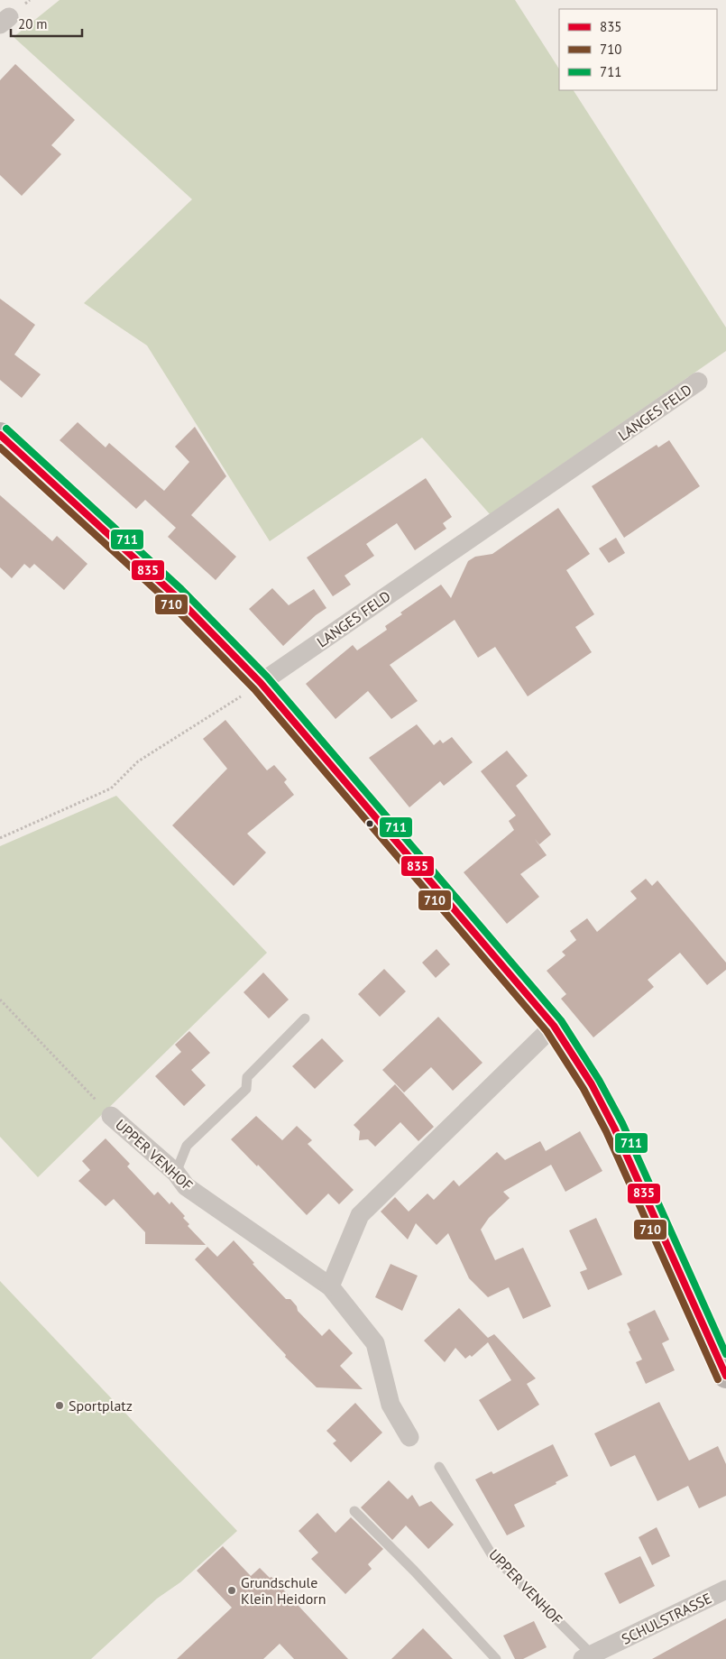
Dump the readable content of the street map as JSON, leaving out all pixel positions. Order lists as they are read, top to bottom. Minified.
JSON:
{"streets":{"street":["LANGES FELD","UPPER VENHOF","SCHULSTRASSE"]},"crossings":[["UPPER VENHOF","SCHULSTRASSE"]],"places":["Sportplatz","Grundschule Klein Heidorn"],"lines":["transit line 711","transit line 835","transit line 710"],"legend":["835","710","711"],"scale_bar":"20 m"}
